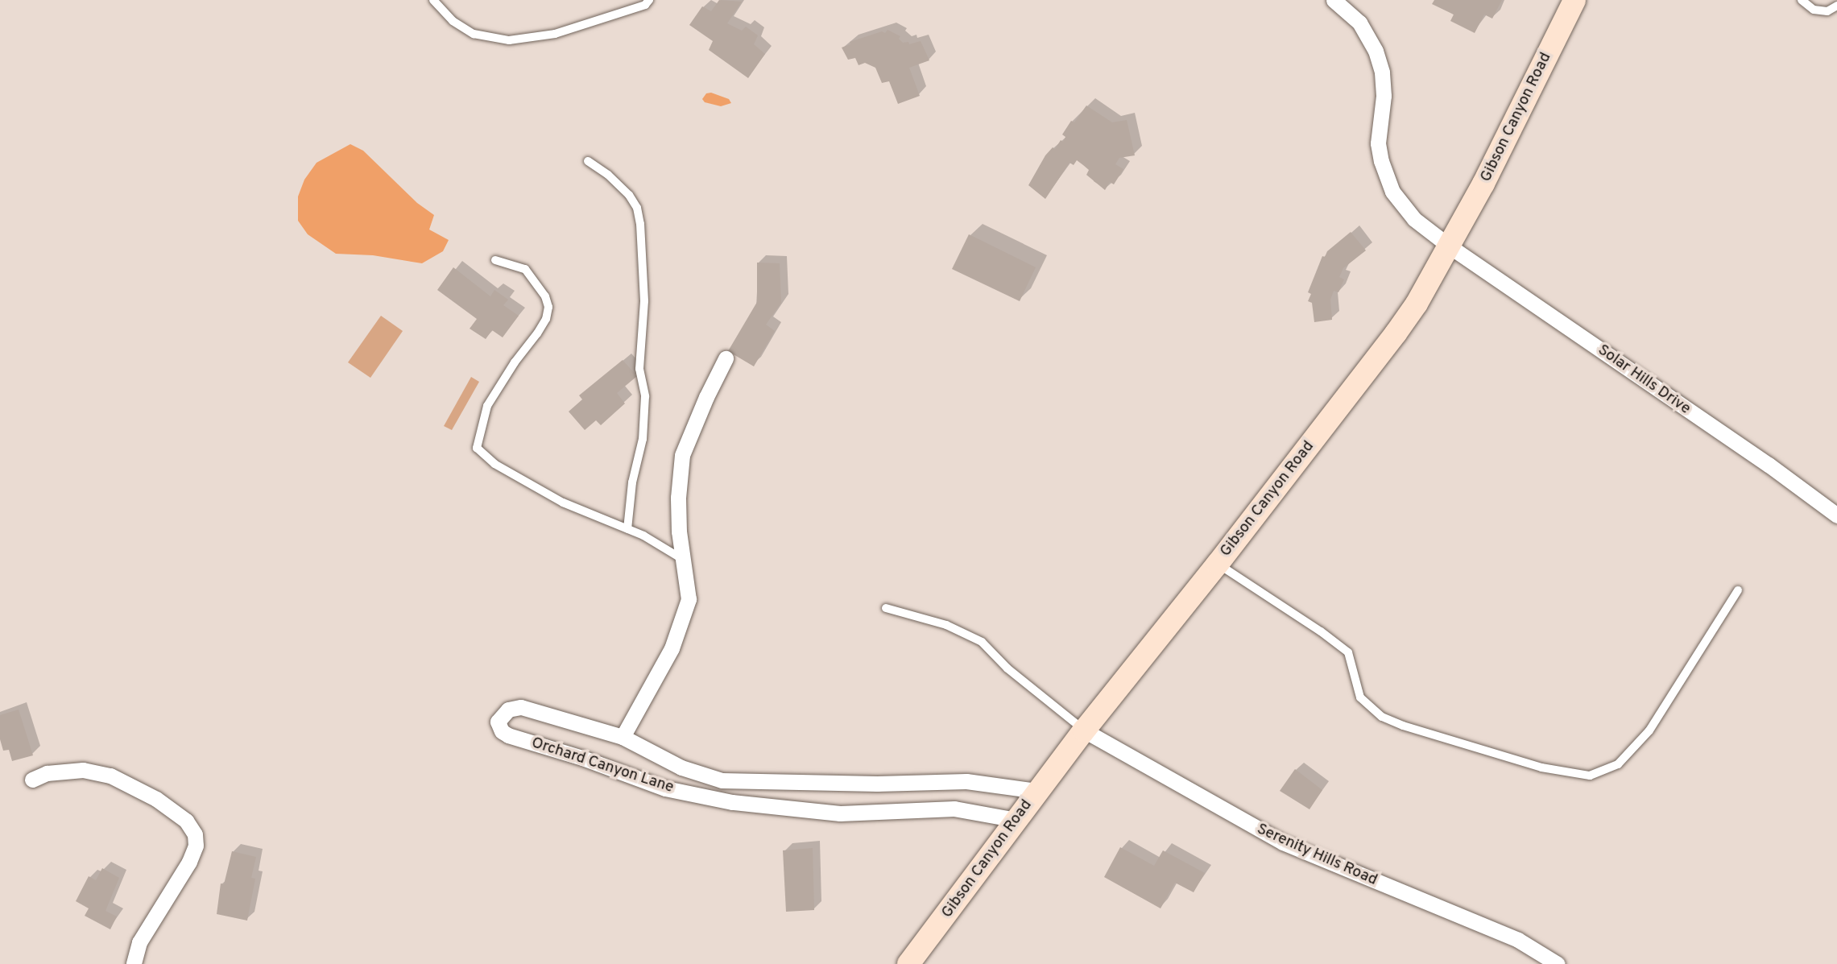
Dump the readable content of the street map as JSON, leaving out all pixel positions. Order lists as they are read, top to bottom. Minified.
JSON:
{"streets":{"main road":["Gibson Canyon Road"],"street":["Solar Hills Drive","Orchard Canyon Lane","Serenity Hills Road"]},"crossings":[["Gibson Canyon Road","Solar Hills Drive"],["Gibson Canyon Road","Orchard Canyon Lane"],["Gibson Canyon Road","Serenity Hills Road"]]}
